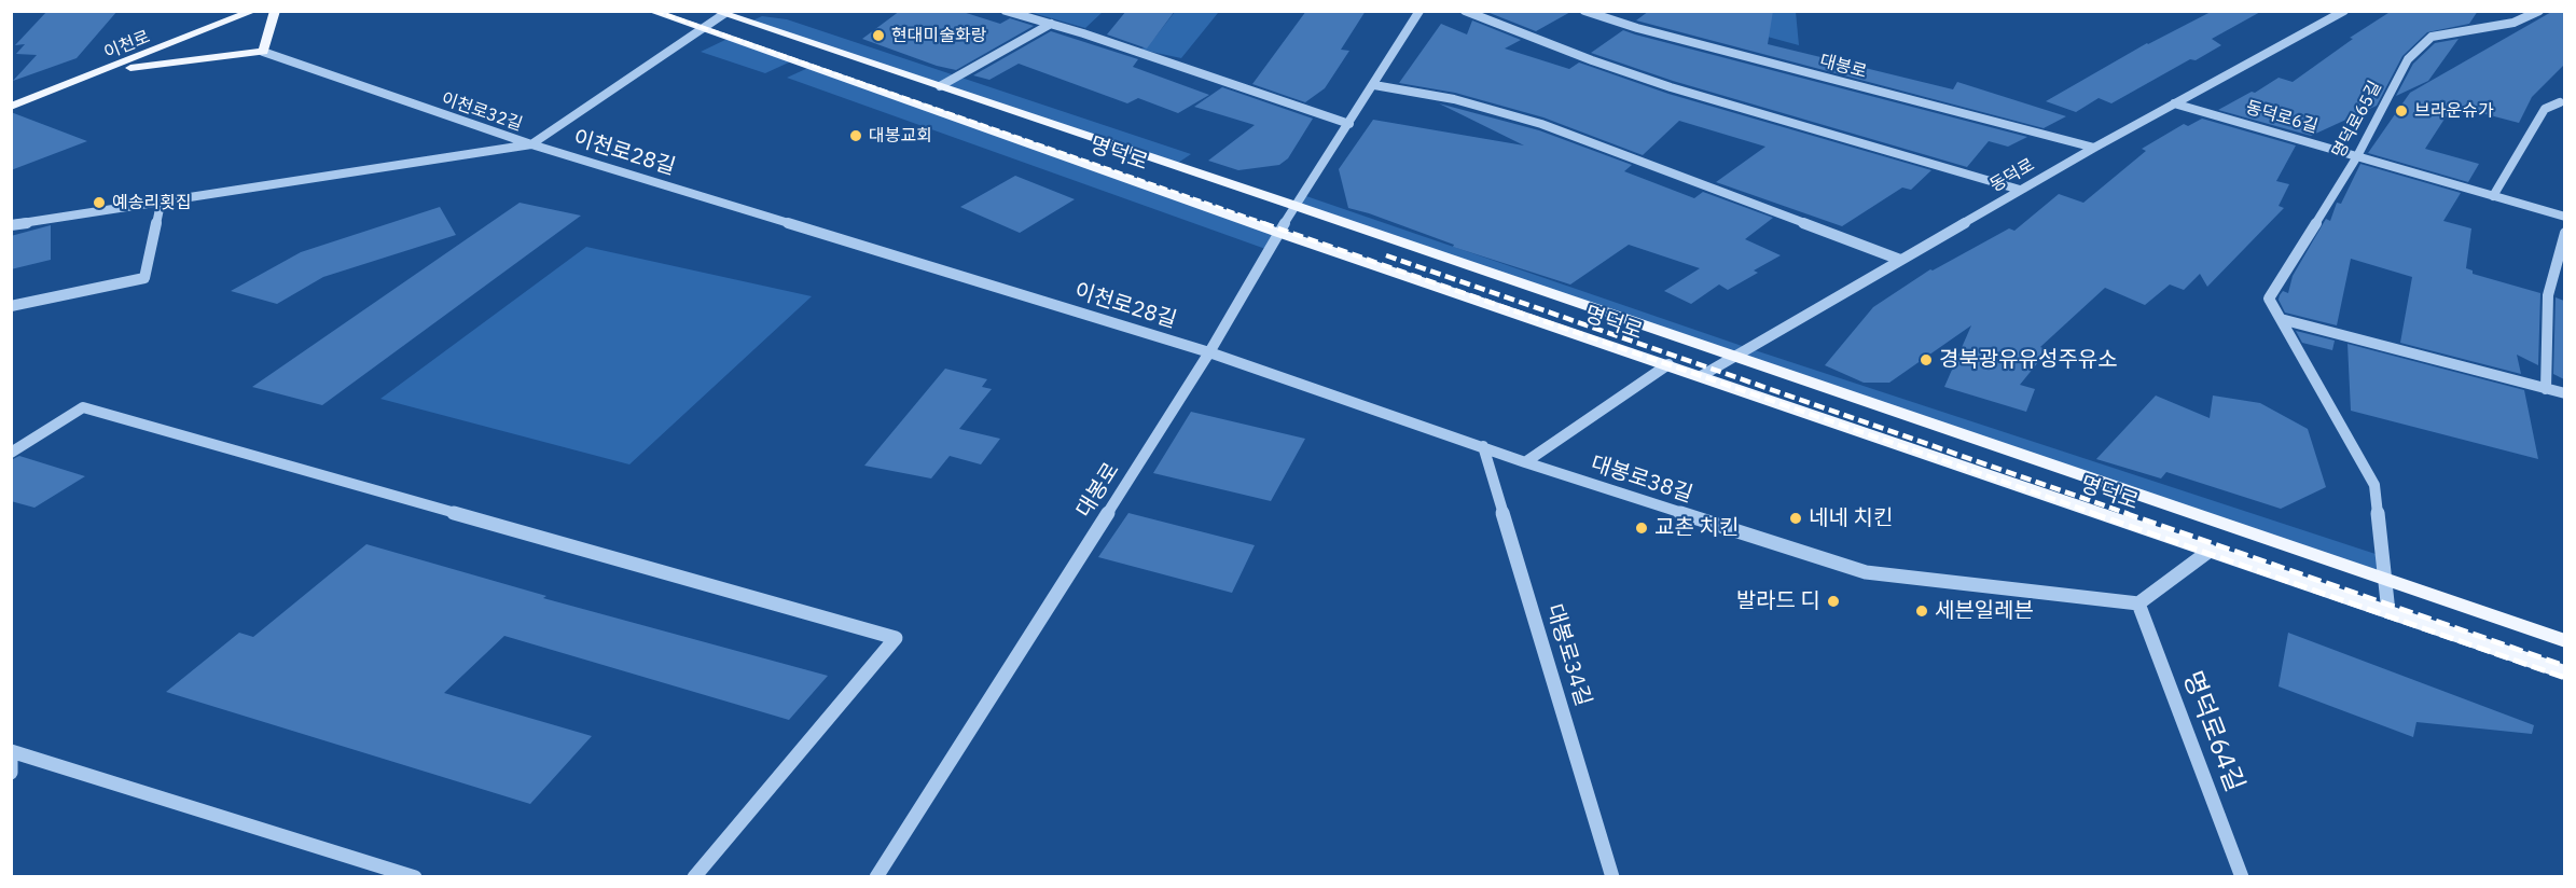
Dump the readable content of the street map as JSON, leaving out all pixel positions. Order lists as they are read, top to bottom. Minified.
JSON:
{"streets":{"main road":["이천로","명덕로"],"street":["대봉로","이천로32길","동덕로6길","명덕로65길","이천로28길","동덕로","대봉로38길","대봉로34길","명덕로64길"]},"crossings":[["대봉로","이천로28길"],["대봉로","명덕로"],["대봉로","동덕로"],["대봉로","대봉로38길"],["이천로32길","이천로28길"],["이천로32길","명덕로"],["동덕로6길","명덕로65길"],["동덕로6길","동덕로"],["명덕로65길","명덕로"],["이천로28길","대봉로38길"],["명덕로","동덕로"],["대봉로38길","대봉로34길"],["대봉로38길","명덕로64길"]],"places":["현대미술화랑","브라운슈가","대봉교회","예송리횟집","경북광유유성주유소","네네 치킨","교촌 치킨","발라드 디","세븐일레븐"]}
